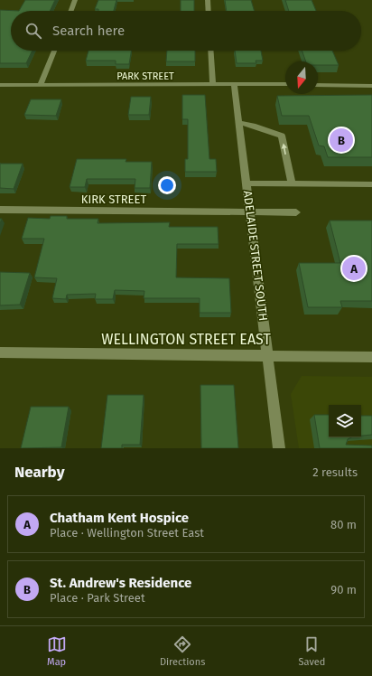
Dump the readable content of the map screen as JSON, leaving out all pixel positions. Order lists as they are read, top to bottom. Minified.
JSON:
{"streets":{"street":["PARK STREET","KIRK STREET","ADELAIDE STREET SOUTH","WELLINGTON STREET EAST"]},"crossings":[["PARK STREET","ADELAIDE STREET SOUTH"],["KIRK STREET","ADELAIDE STREET SOUTH"],["ADELAIDE STREET SOUTH","WELLINGTON STREET EAST"]],"north":"bottom","page":{"search":"Search here","pins":["B","A"],"heading":["Nearby","2 results"],"list":[{"mark":"A","name":"Chatham Kent Hospice","note":"Place · Wellington Street East","value":"80 m"},{"mark":"B","name":"St. Andrew's Residence","note":"Place · Park Street","value":"90 m"}],"nav":["Map","Directions","Saved"]}}
